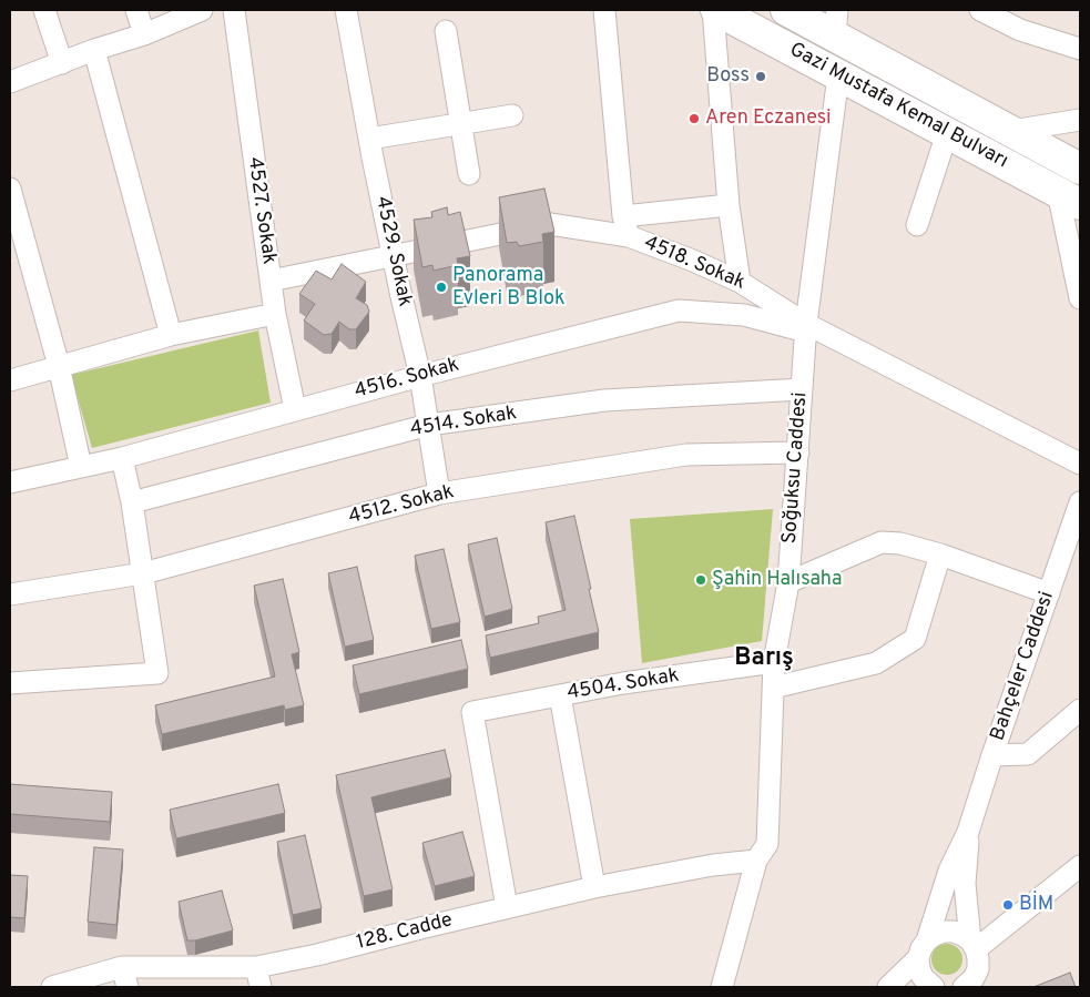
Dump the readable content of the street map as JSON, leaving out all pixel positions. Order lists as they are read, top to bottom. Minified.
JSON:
{"streets":{"highway":["Gazi Mustafa Kemal Bulvarı"],"street":["4527. Sokak","4529. Sokak","4518. Sokak","4516. Sokak","4514. Sokak","Soğuksu Caddesi","4512. Sokak","Bahçeler Caddesi","4504. Sokak","128. Cadde"]},"crossings":[["Gazi Mustafa Kemal Bulvarı","Soğuksu Caddesi"],["4527. Sokak","4518. Sokak"],["4527. Sokak","4516. Sokak"],["4529. Sokak","4518. Sokak"],["4529. Sokak","4516. Sokak"],["4529. Sokak","4514. Sokak"],["4529. Sokak","4512. Sokak"],["4518. Sokak","4516. Sokak"],["4518. Sokak","Soğuksu Caddesi"],["4516. Sokak","Soğuksu Caddesi"],["4514. Sokak","Soğuksu Caddesi"],["Soğuksu Caddesi","4512. Sokak"],["Soğuksu Caddesi","4504. Sokak"],["Soğuksu Caddesi","128. Cadde"],["4504. Sokak","128. Cadde"]],"districts":["Barış"],"places":["Boss","Aren Eczanesi","Panorama Evleri B Blok","Şahin Halısaha","BİM"]}
